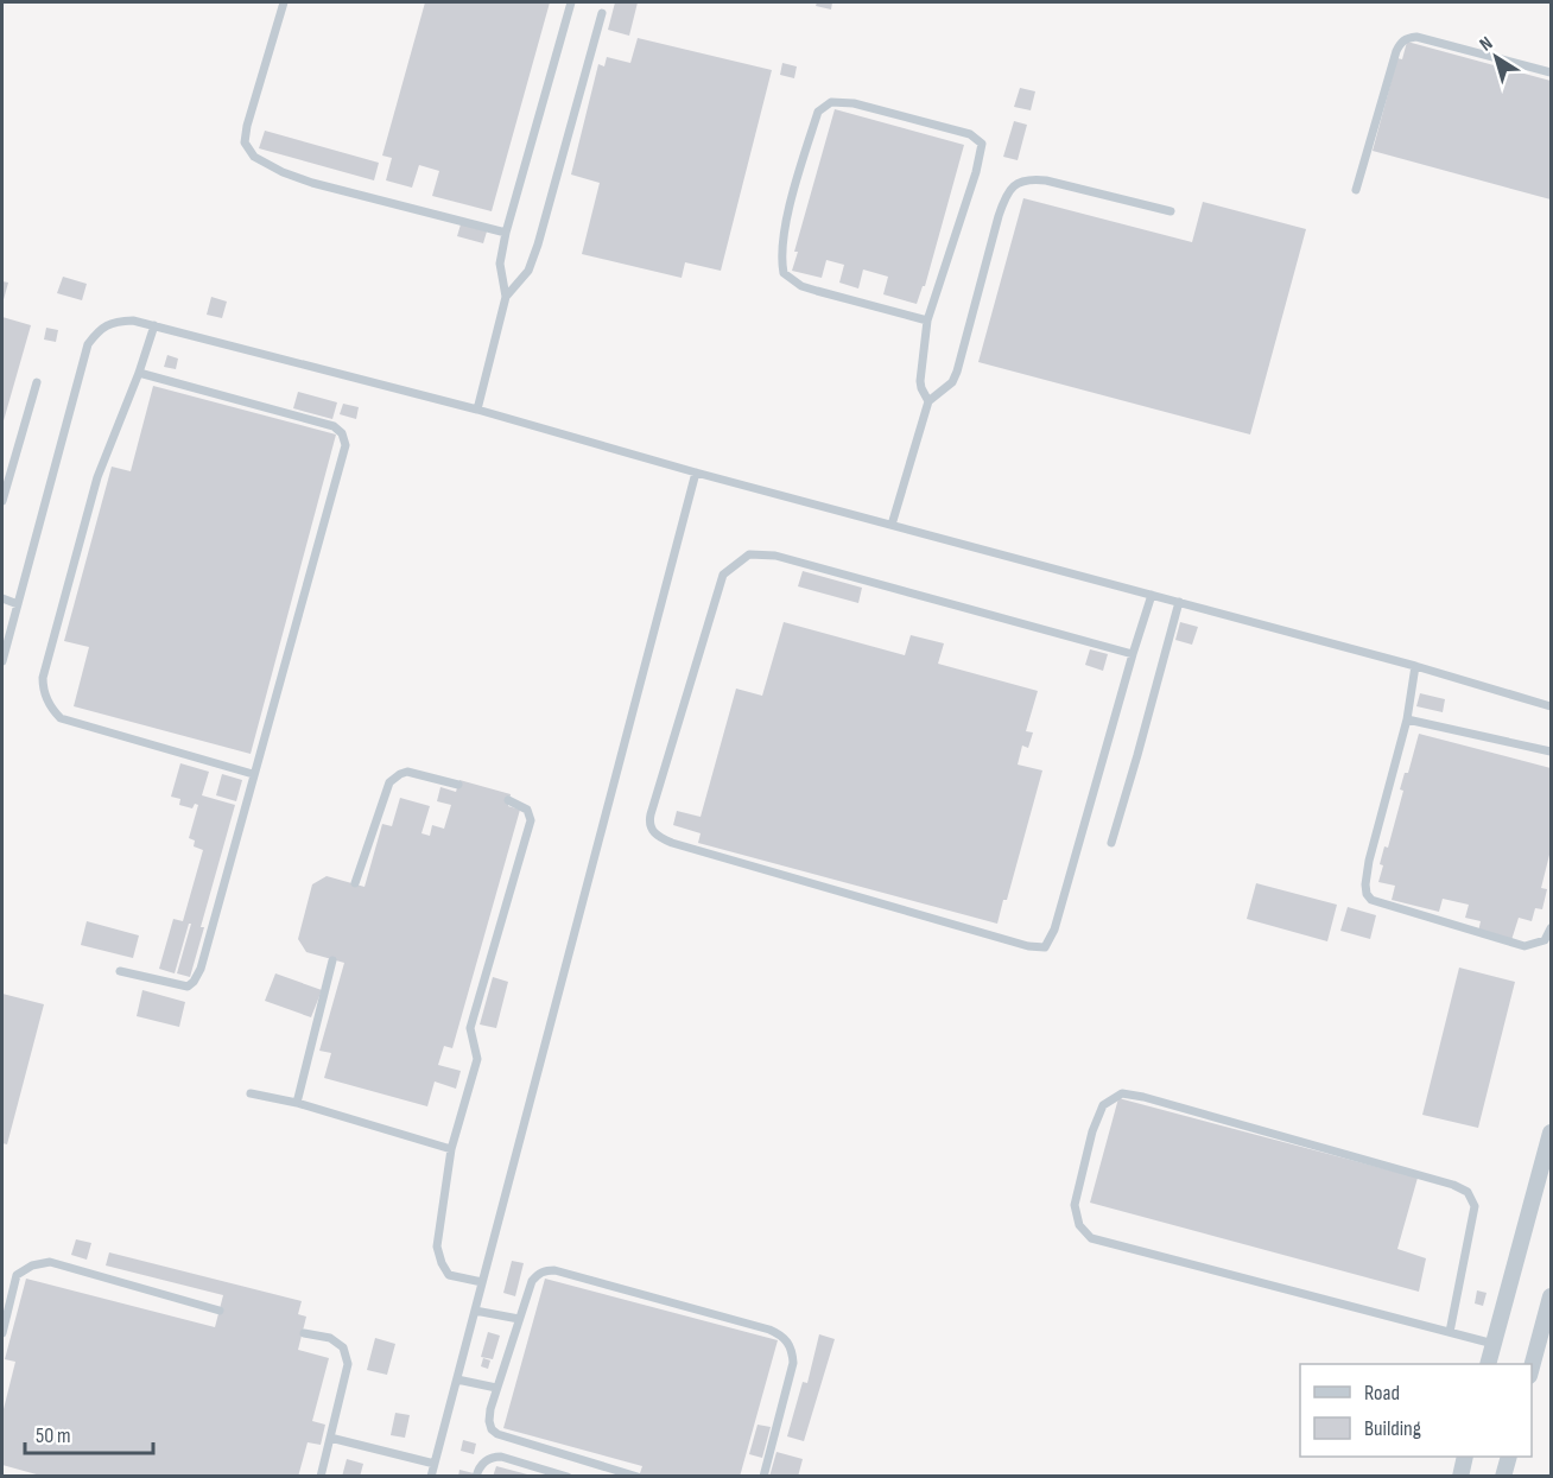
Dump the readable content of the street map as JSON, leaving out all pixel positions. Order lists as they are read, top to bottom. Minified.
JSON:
{"legend":["Road","Building"],"scale_bar":"50 m","north":"top left"}
